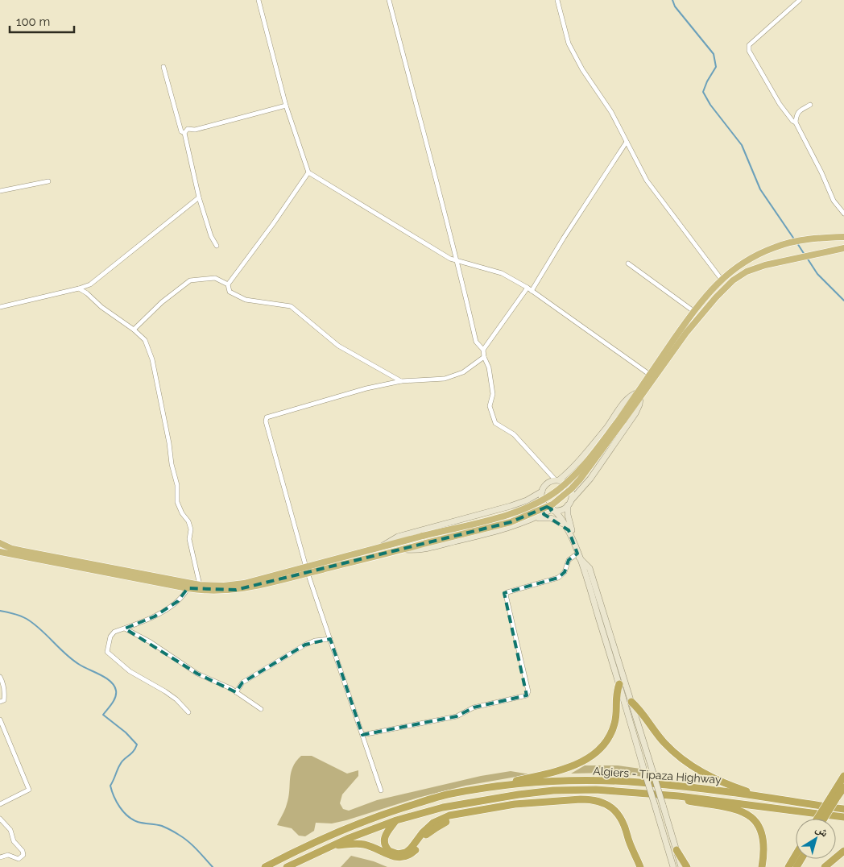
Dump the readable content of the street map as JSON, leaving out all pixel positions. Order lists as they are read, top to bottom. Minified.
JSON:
{"streets":{"highway":["Algiers - Tipaza Highway"]},"scale_bar":"100 m","north":"top right"}
